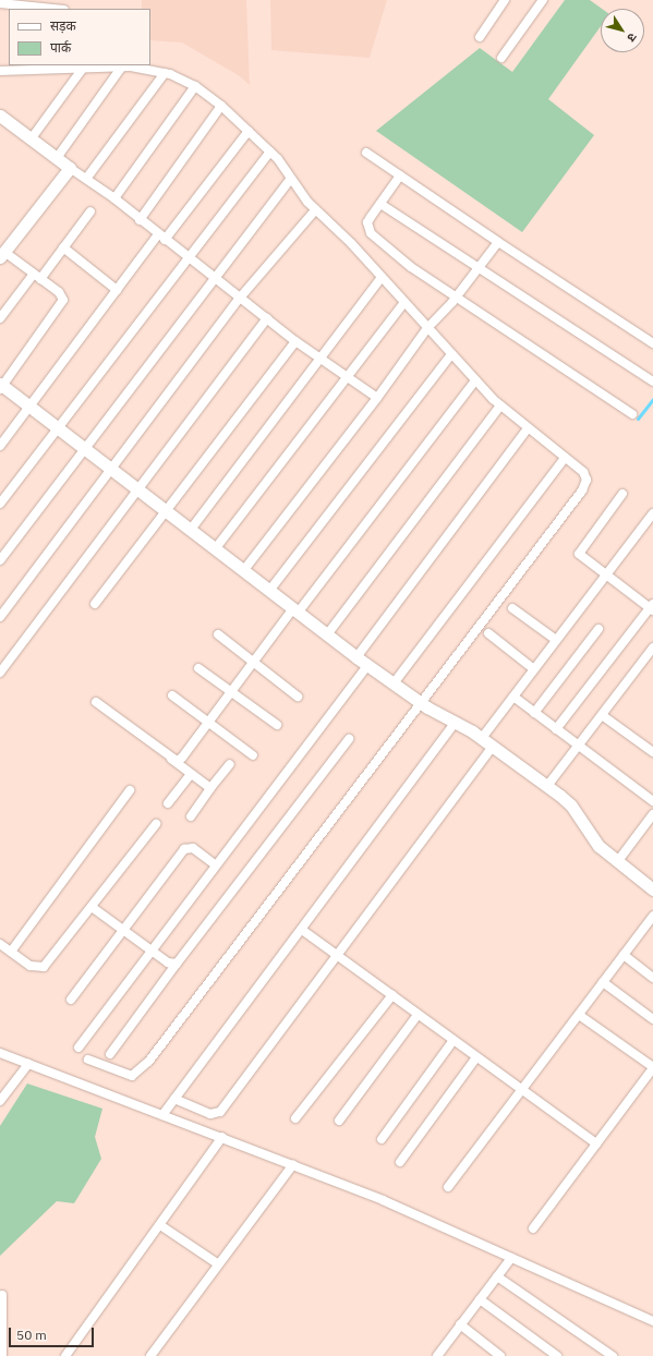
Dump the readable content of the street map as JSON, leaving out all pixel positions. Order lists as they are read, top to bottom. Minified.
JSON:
{"legend":["सड़क","पार्क"],"scale_bar":"50 m","north":"bottom right"}
